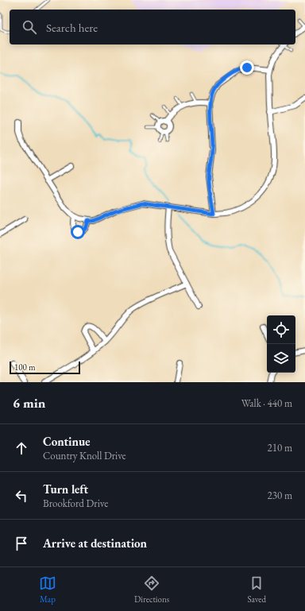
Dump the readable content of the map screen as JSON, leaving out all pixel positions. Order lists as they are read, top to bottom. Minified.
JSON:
{"scale_bar":"100 m","page":{"search":"Search here","scale":"100 m","heading":["6 min","Walk · 440 m"],"list":[["Continue","Country Knoll Drive","210 m"],["Turn left","Brookford Drive","230 m"],"Arrive at destination"],"nav":["Map","Directions","Saved"]}}
